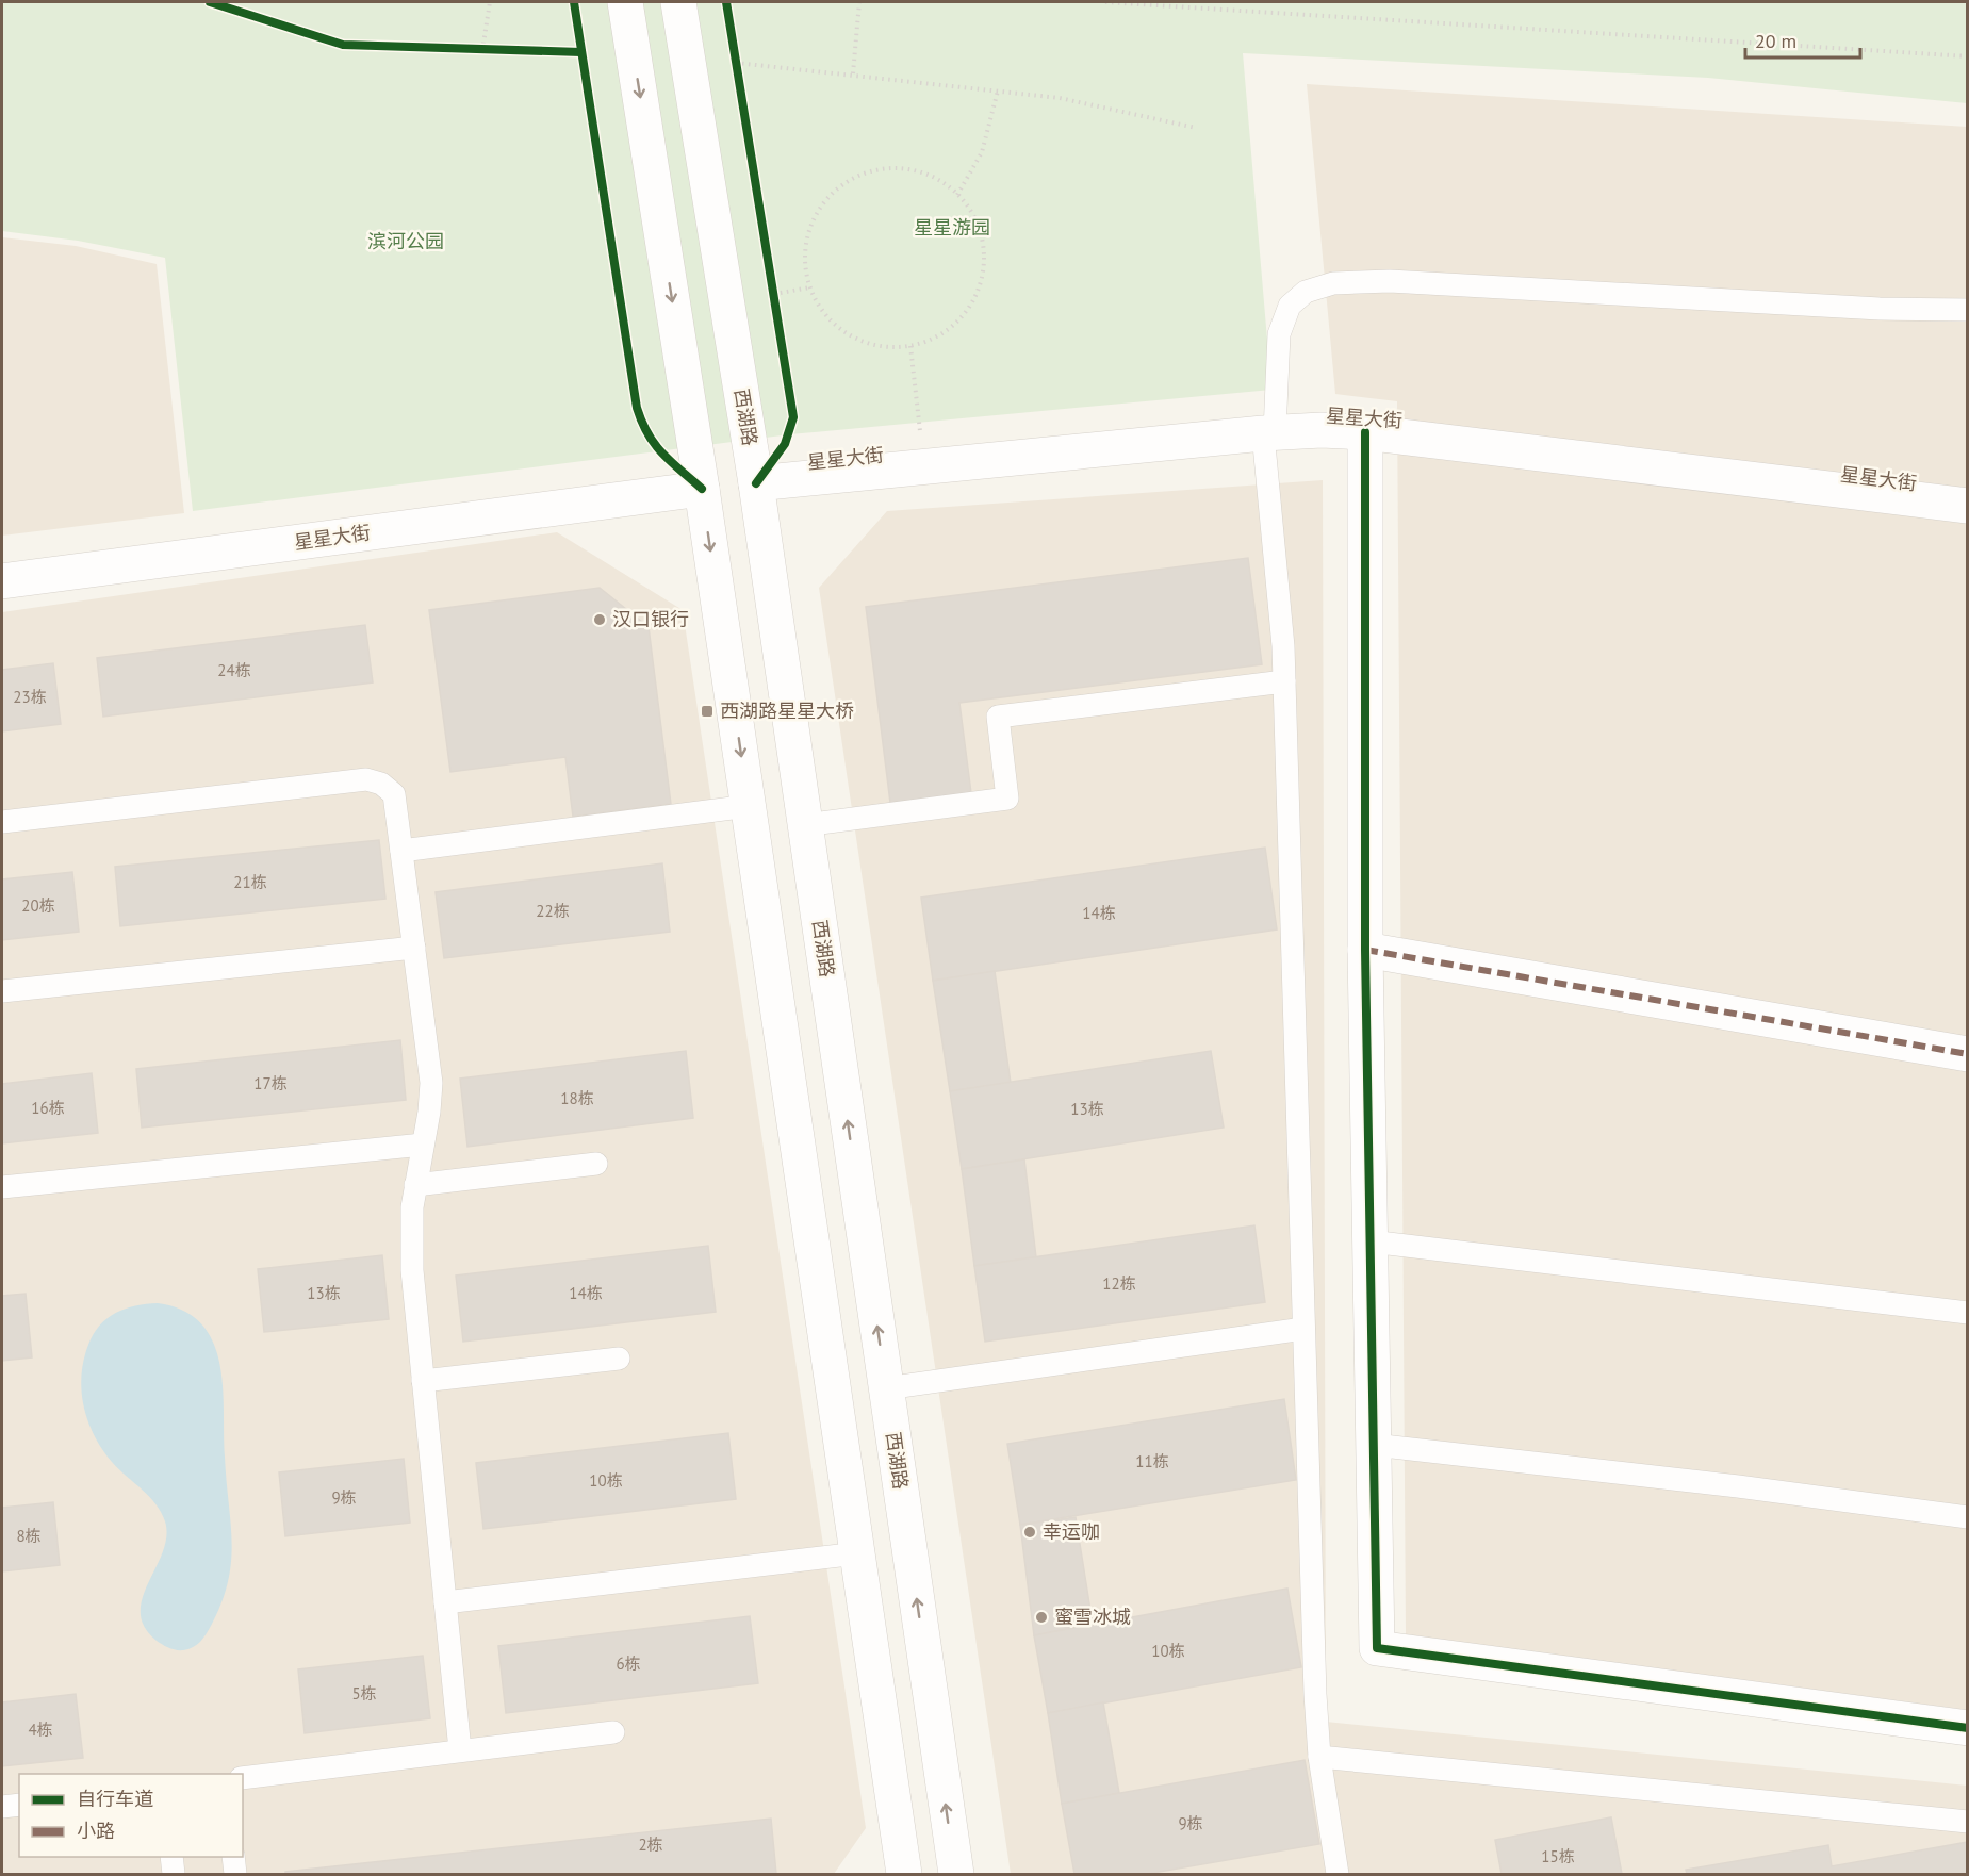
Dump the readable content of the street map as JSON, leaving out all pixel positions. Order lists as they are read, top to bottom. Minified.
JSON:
{"streets":{"street":["西湖路","星星大街"]},"crossings":[["西湖路","星星大街"]],"parks":["星星游园","滨河公园"],"places":{"other":["汉口银行","幸运咖","蜜雪冰城"],"transit":["西湖路星星大桥"]},"house_numbers":["24栋","23栋","21栋","20栋","22栋","14栋","17栋","18栋","16栋","13栋","12栋","13栋","14栋","11栋","10栋","9栋","8栋","10栋","6栋","5栋","4栋","9栋","2栋","15栋"],"legend":["自行车道","小路"],"scale_bar":"20 m"}
